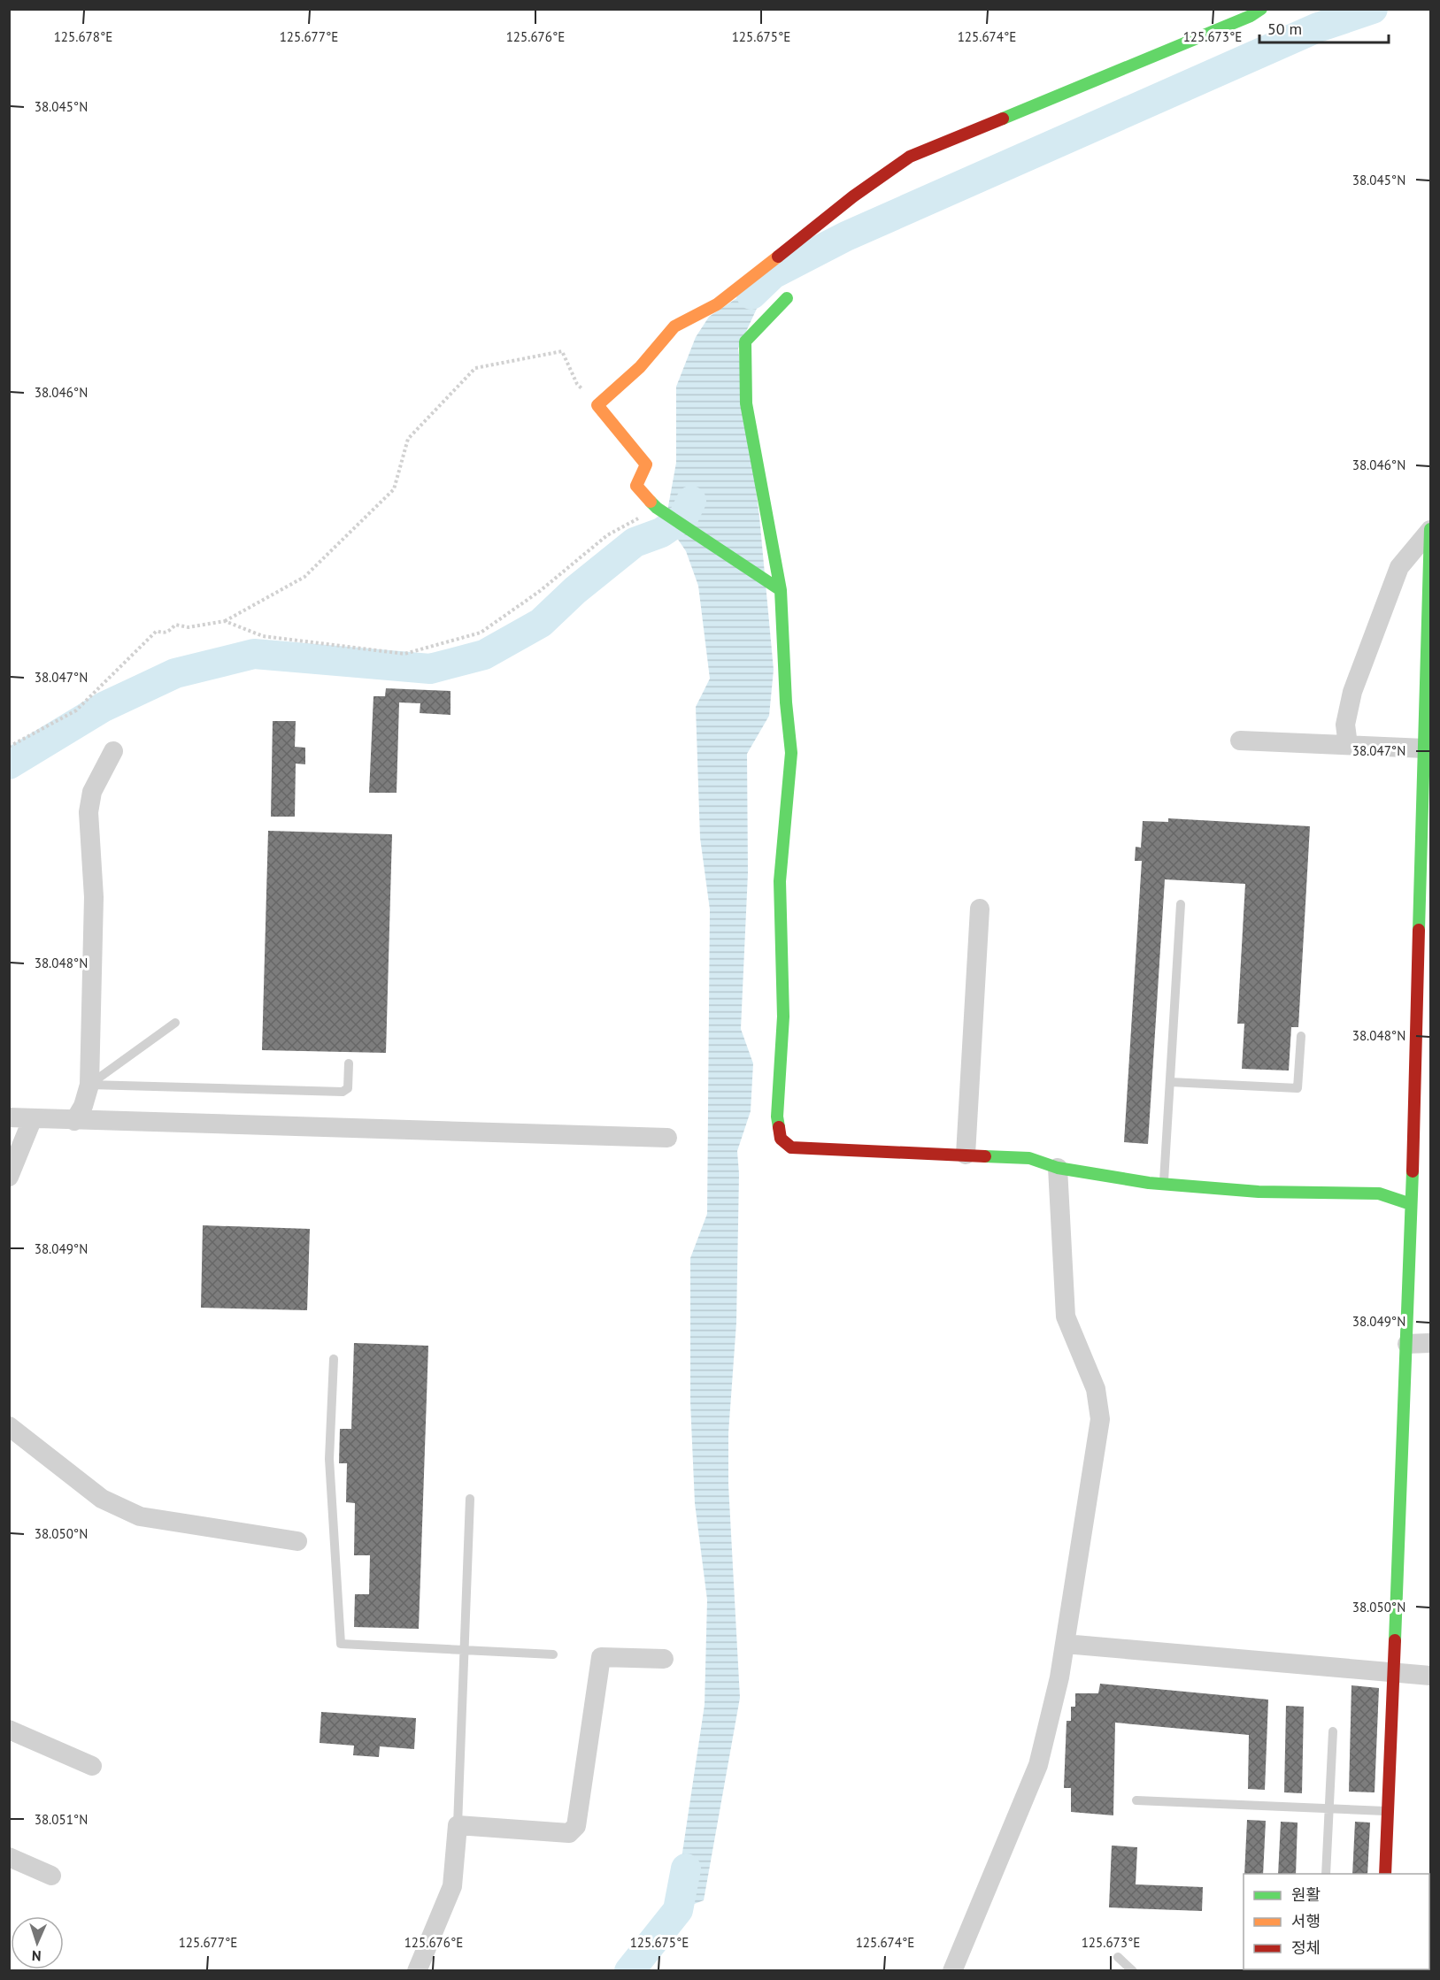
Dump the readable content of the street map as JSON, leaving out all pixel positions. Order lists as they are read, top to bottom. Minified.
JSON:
{"legend":["원활","서행","정체"],"scale_bar":"50 m","north":"bottom","coordinates":["125.677°E","125.676°E","125.675°E","125.674°E","125.673°E","125.678°E","38.045°N","38.046°N","38.047°N","38.048°N","38.049°N","38.050°N","38.051°N"]}
